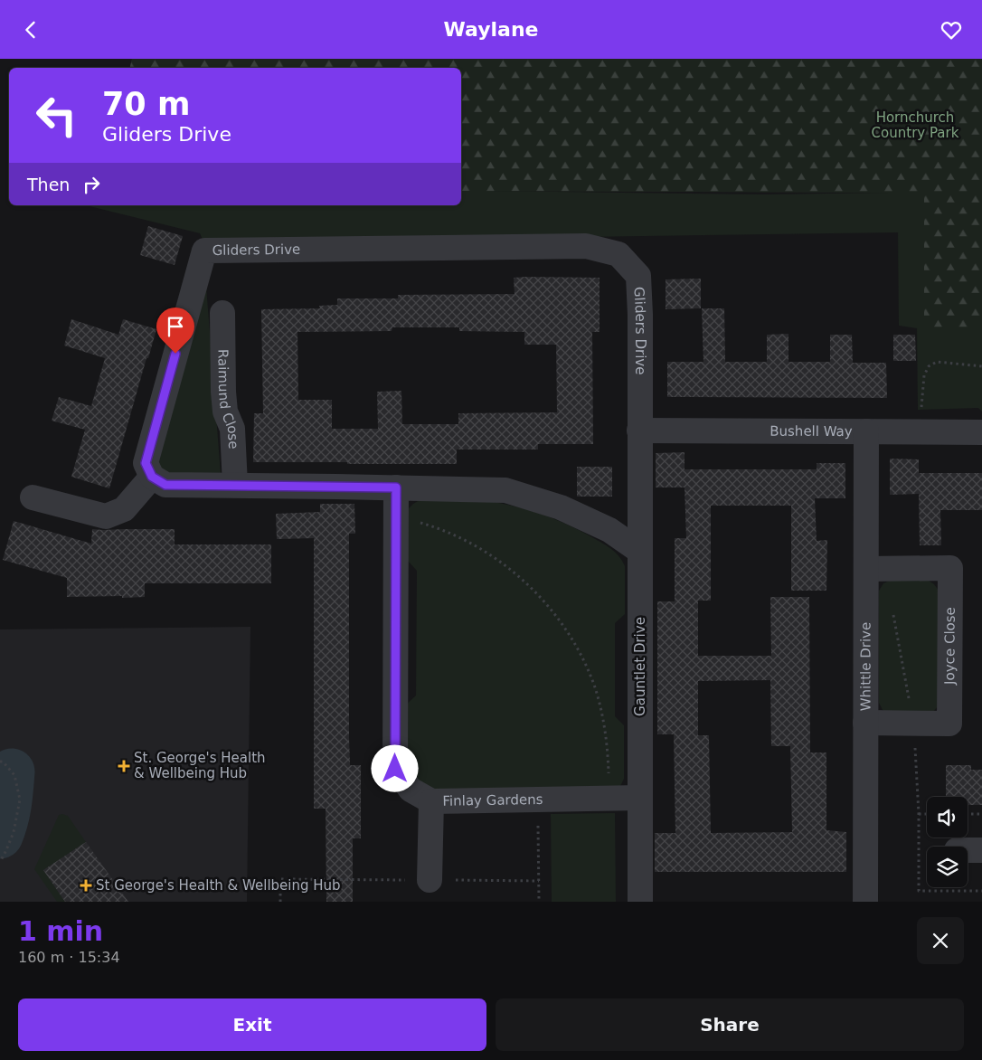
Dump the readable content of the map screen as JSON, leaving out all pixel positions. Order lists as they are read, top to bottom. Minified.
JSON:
{"streets":{"street":["Gliders Drive","Raimund Close","Bushell Way","Joyce Close","Gauntlet Drive","Whittle Drive","Finlay Gardens"]},"crossings":[["Gliders Drive","Bushell Way"],["Gliders Drive","Gauntlet Drive"],["Bushell Way","Gauntlet Drive"],["Bushell Way","Whittle Drive"],["Joyce Close","Whittle Drive"],["Gauntlet Drive","Finlay Gardens"]],"parks":["Hornchurch Country Park"],"places":{"health":["St. George's Health & Wellbeing Hub","St George's Health & Wellbeing Hub"]},"page":{"header":"Waylane","turn":["70 m","Gliders Drive"],"then":"Then","heading":["1 min","160 m · 15:34"],"buttons":["Exit","Share"]}}
